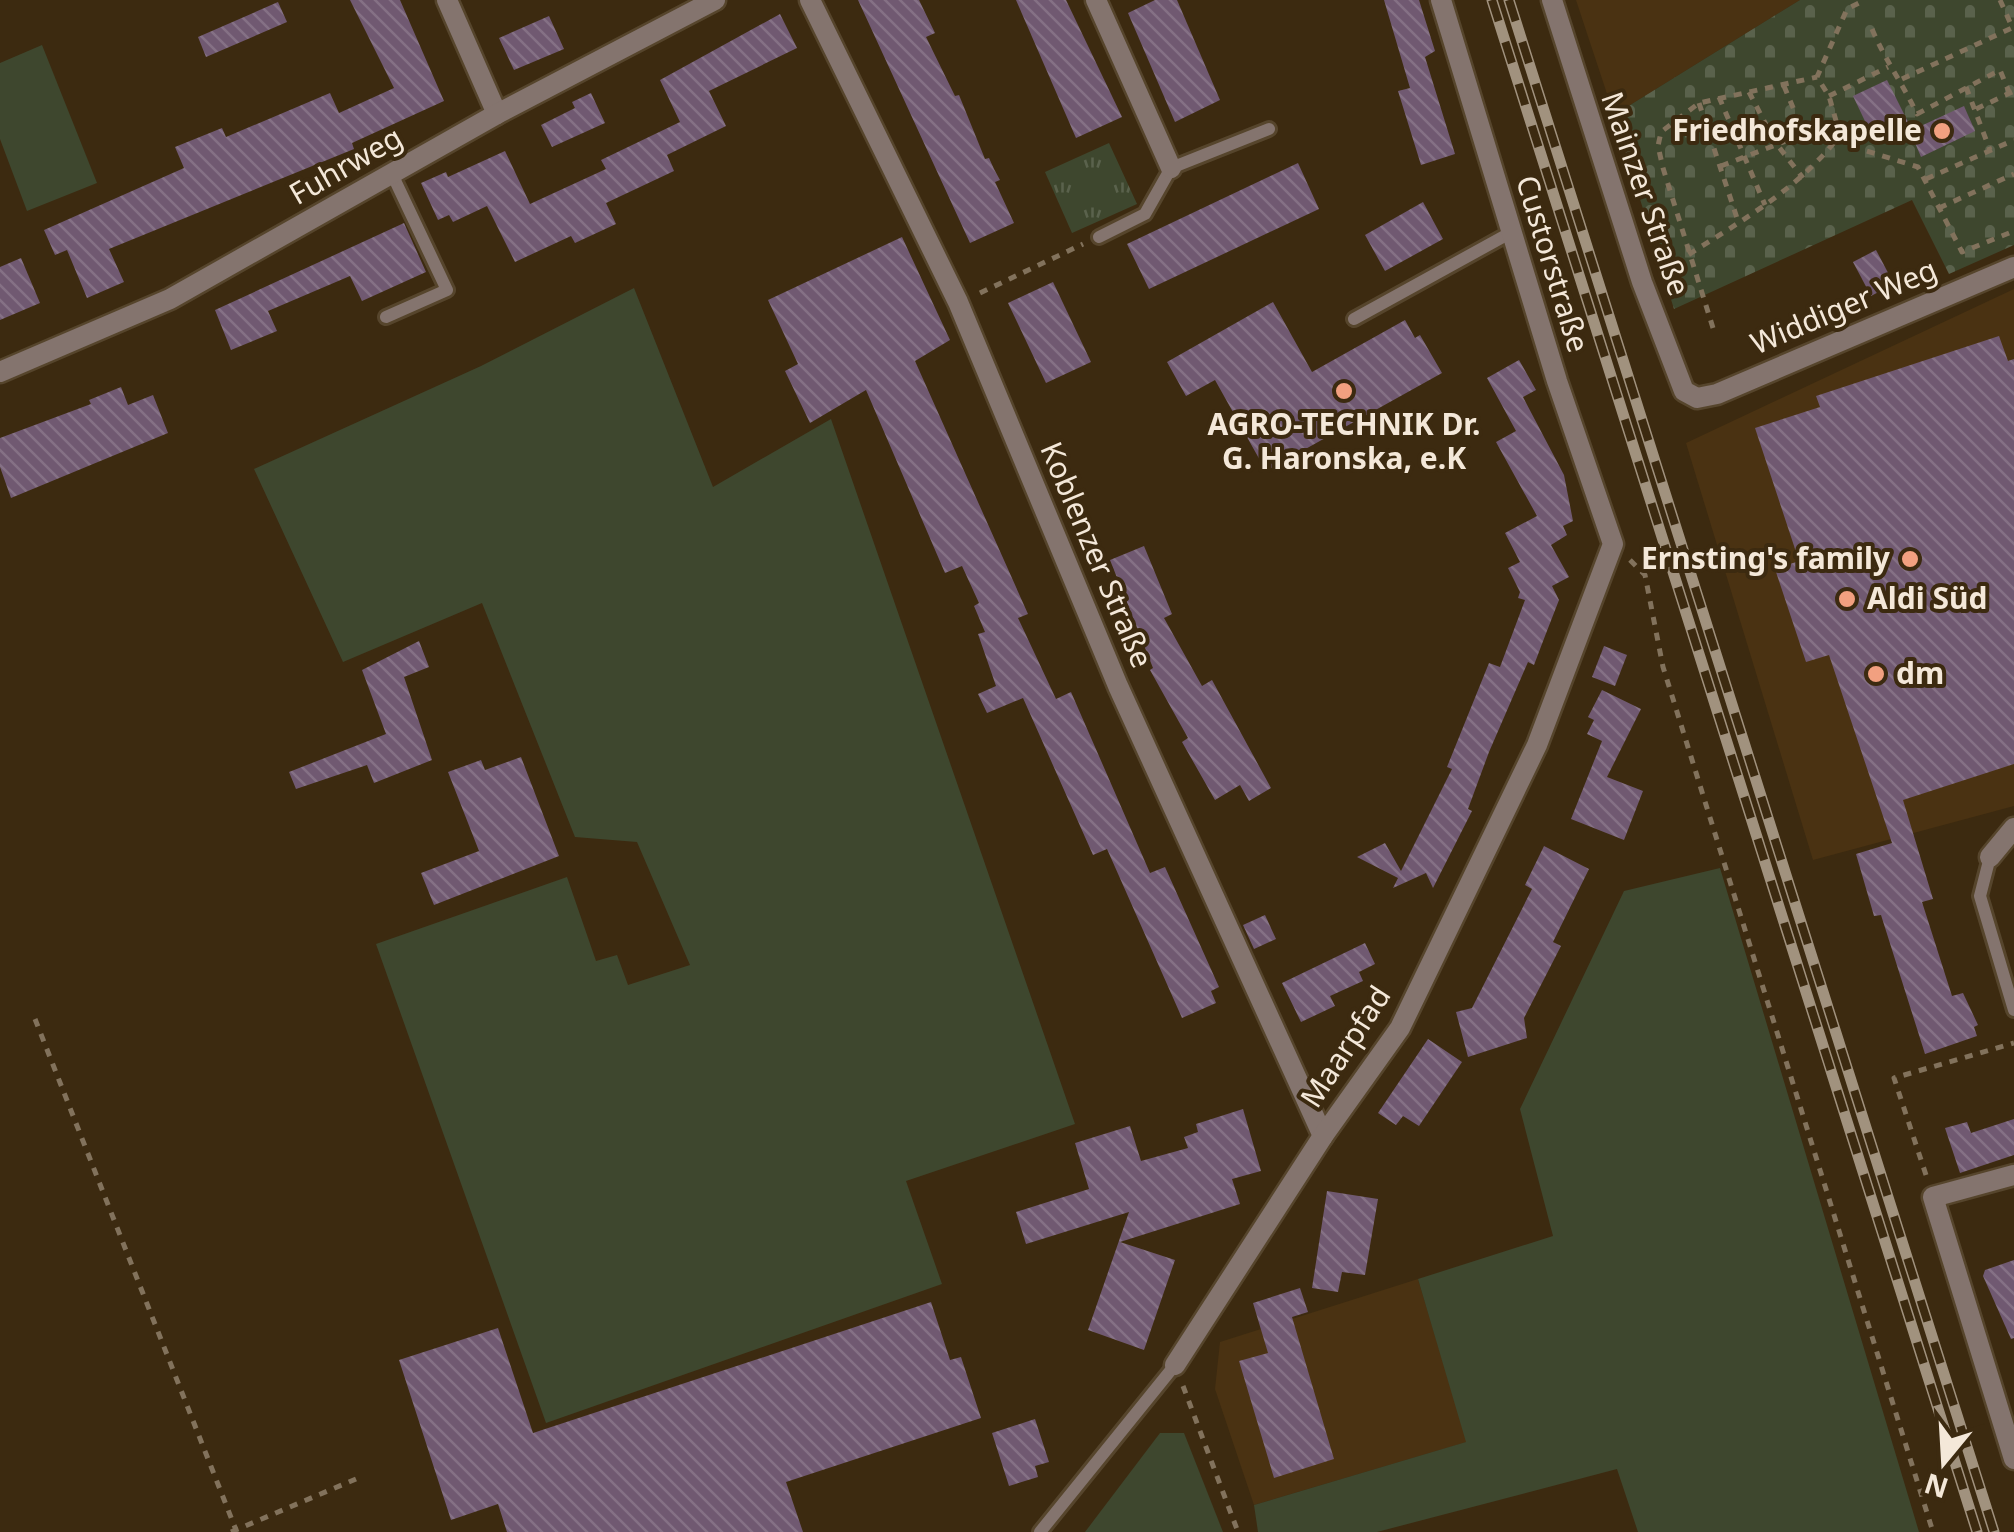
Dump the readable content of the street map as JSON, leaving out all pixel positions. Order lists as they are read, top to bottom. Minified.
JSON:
{"streets":{"street":["Fuhrweg","Mainzer Straße","Custorstraße","Widdiger Weg","Koblenzer Straße","Maarpfad"]},"crossings":[["Mainzer Straße","Widdiger Weg"],["Custorstraße","Maarpfad"],["Koblenzer Straße","Maarpfad"]],"places":["Friedhofskapelle","AGRO-TECHNIK Dr. G. Haronska, e.K","Ernsting's family","Aldi Süd","dm"],"north":"bottom"}
